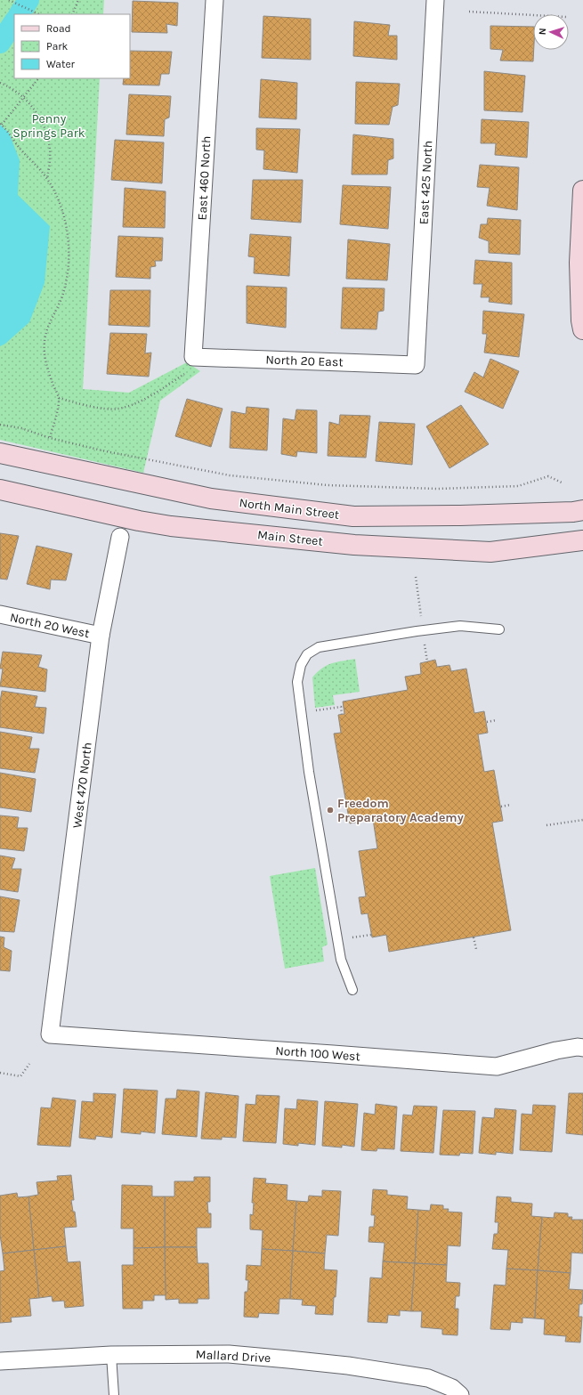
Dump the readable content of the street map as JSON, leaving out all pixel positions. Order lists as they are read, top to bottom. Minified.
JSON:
{"streets":{"main road":["North Main Street","Main Street"],"street":["East 460 North","East 425 North","North 20 East","North 20 West","West 470 North","North 100 West","Mallard Drive"]},"crossings":[["East 460 North","North 20 East"],["East 425 North","North 20 East"],["Main Street","West 470 North"],["North 20 West","West 470 North"],["West 470 North","North 100 West"]],"parks":["Penny Springs Park"],"places":["Freedom Preparatory Academy"],"legend":["Road","Park","Water"],"north":"left"}
